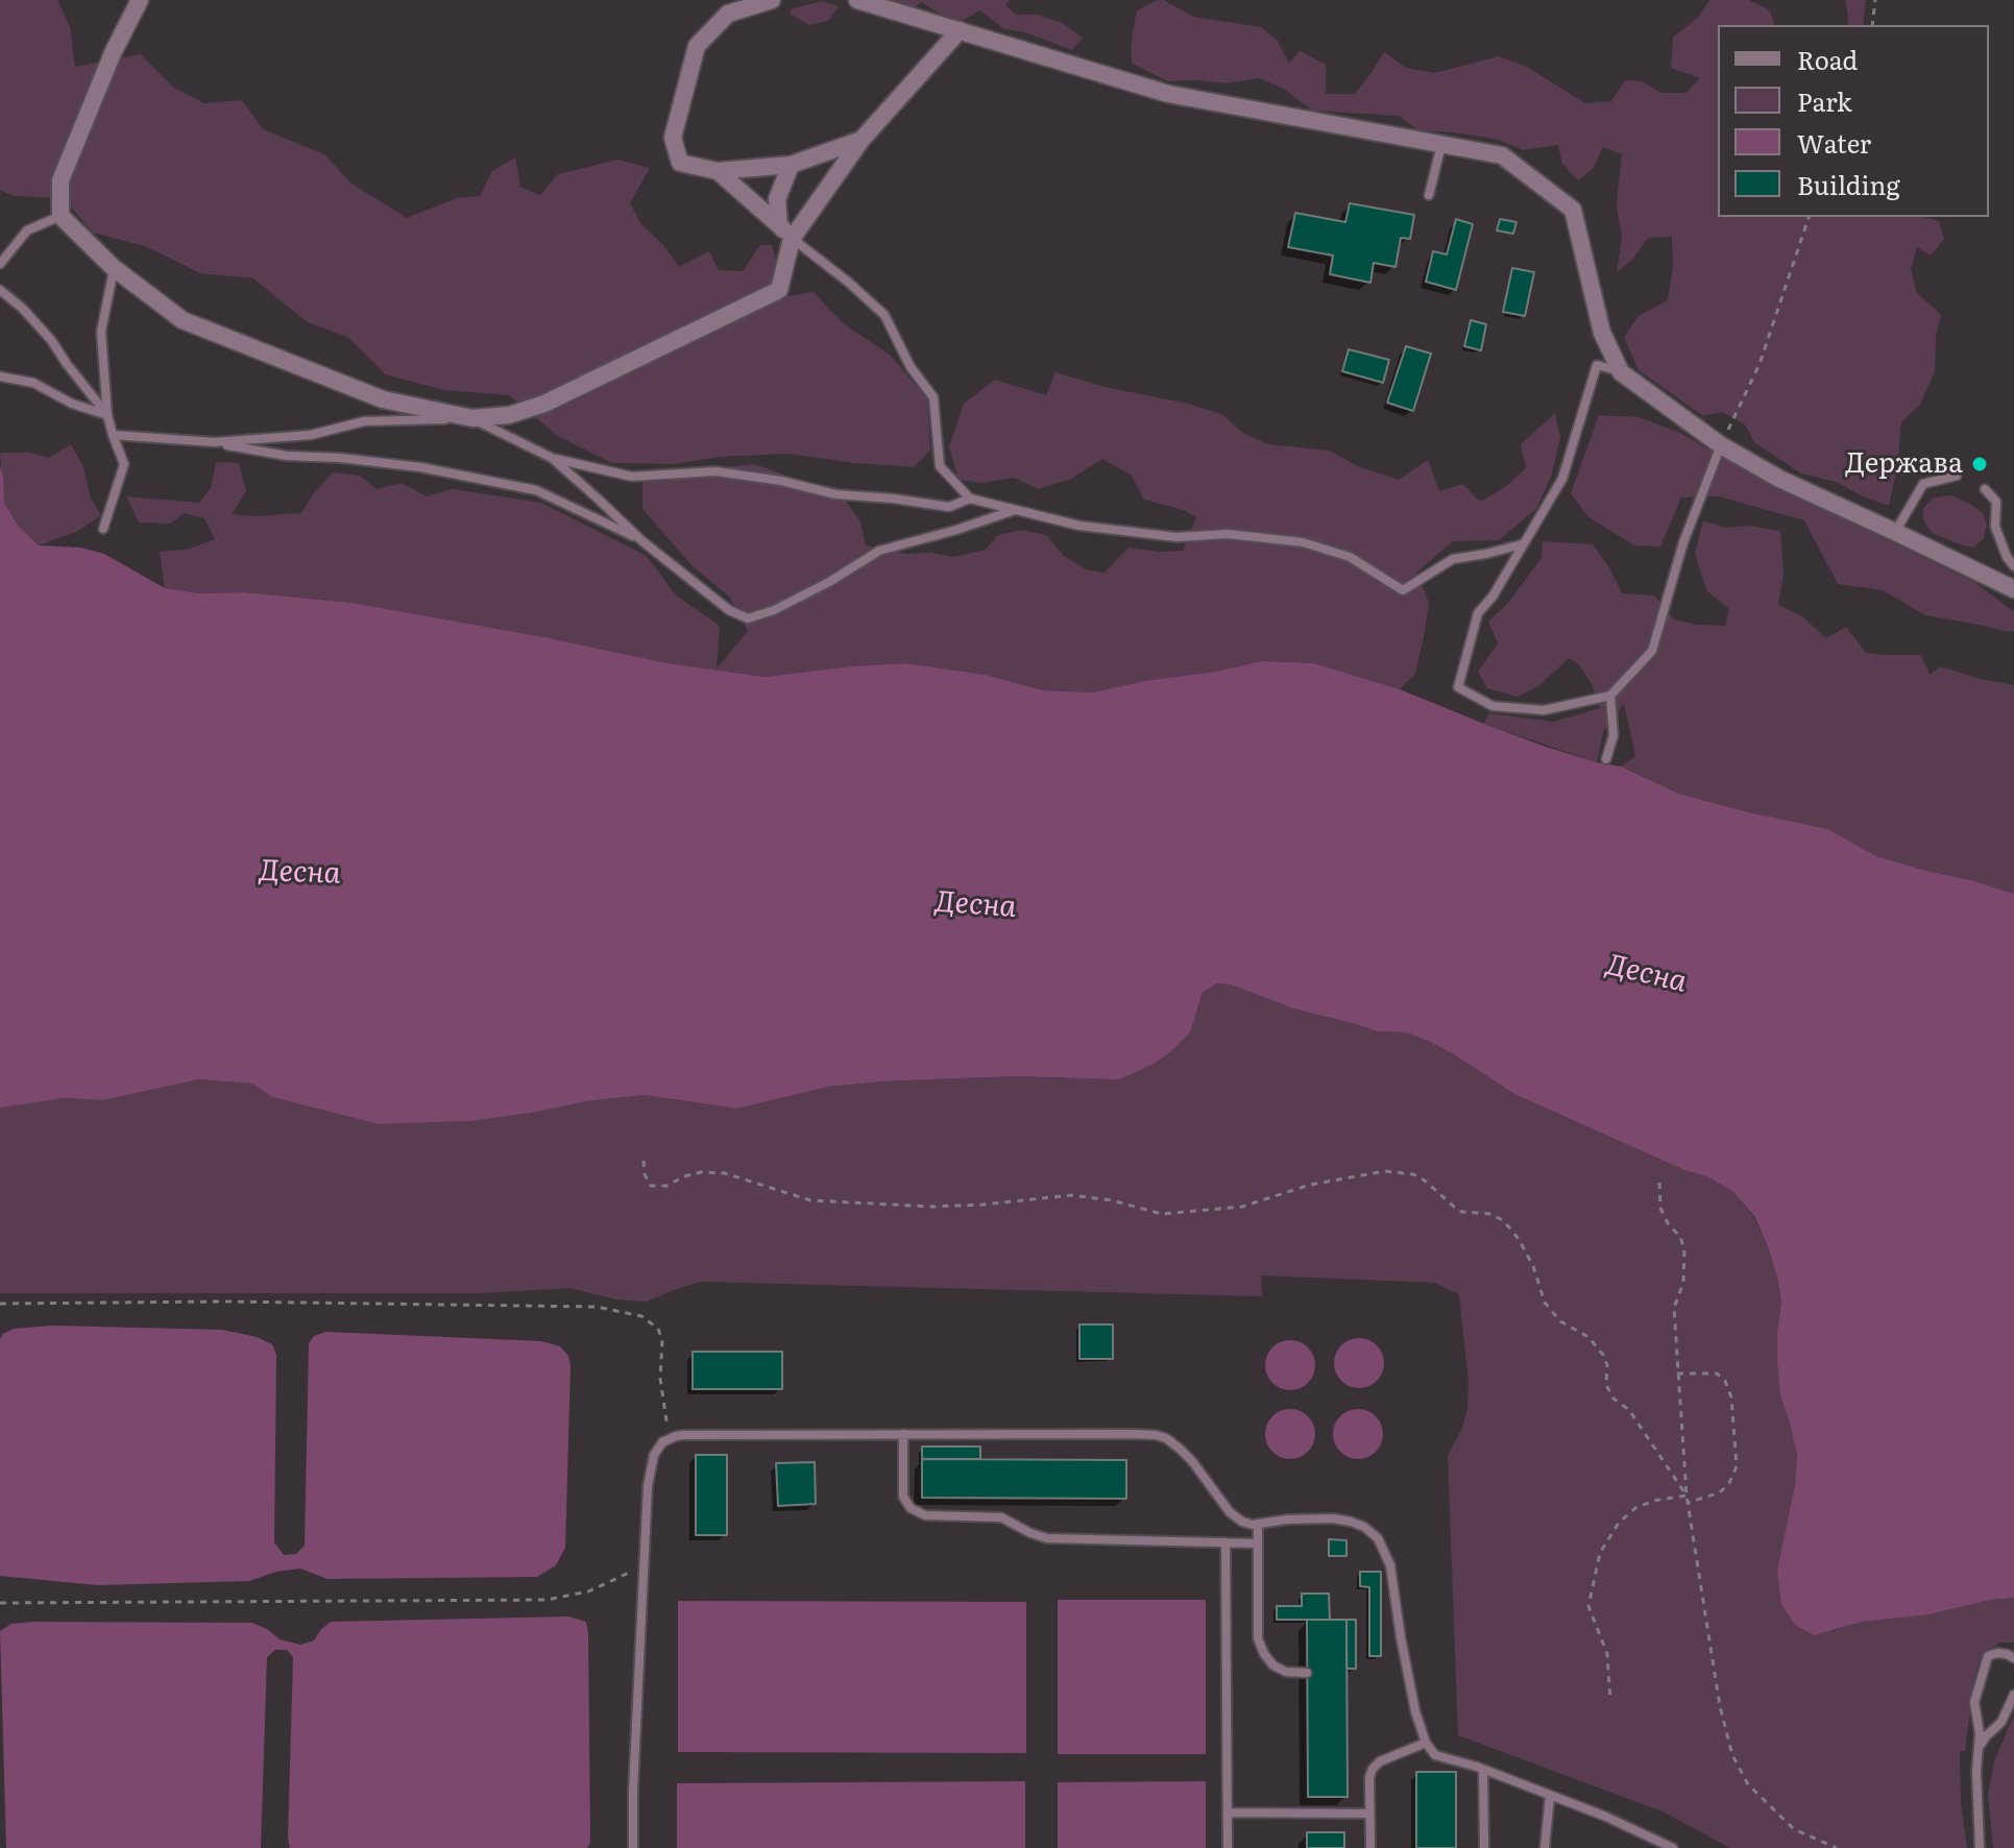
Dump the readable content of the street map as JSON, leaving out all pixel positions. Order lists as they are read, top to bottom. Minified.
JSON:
{"water":["Десна"],"places":["Держава"],"legend":["Road","Park","Water","Building"]}
